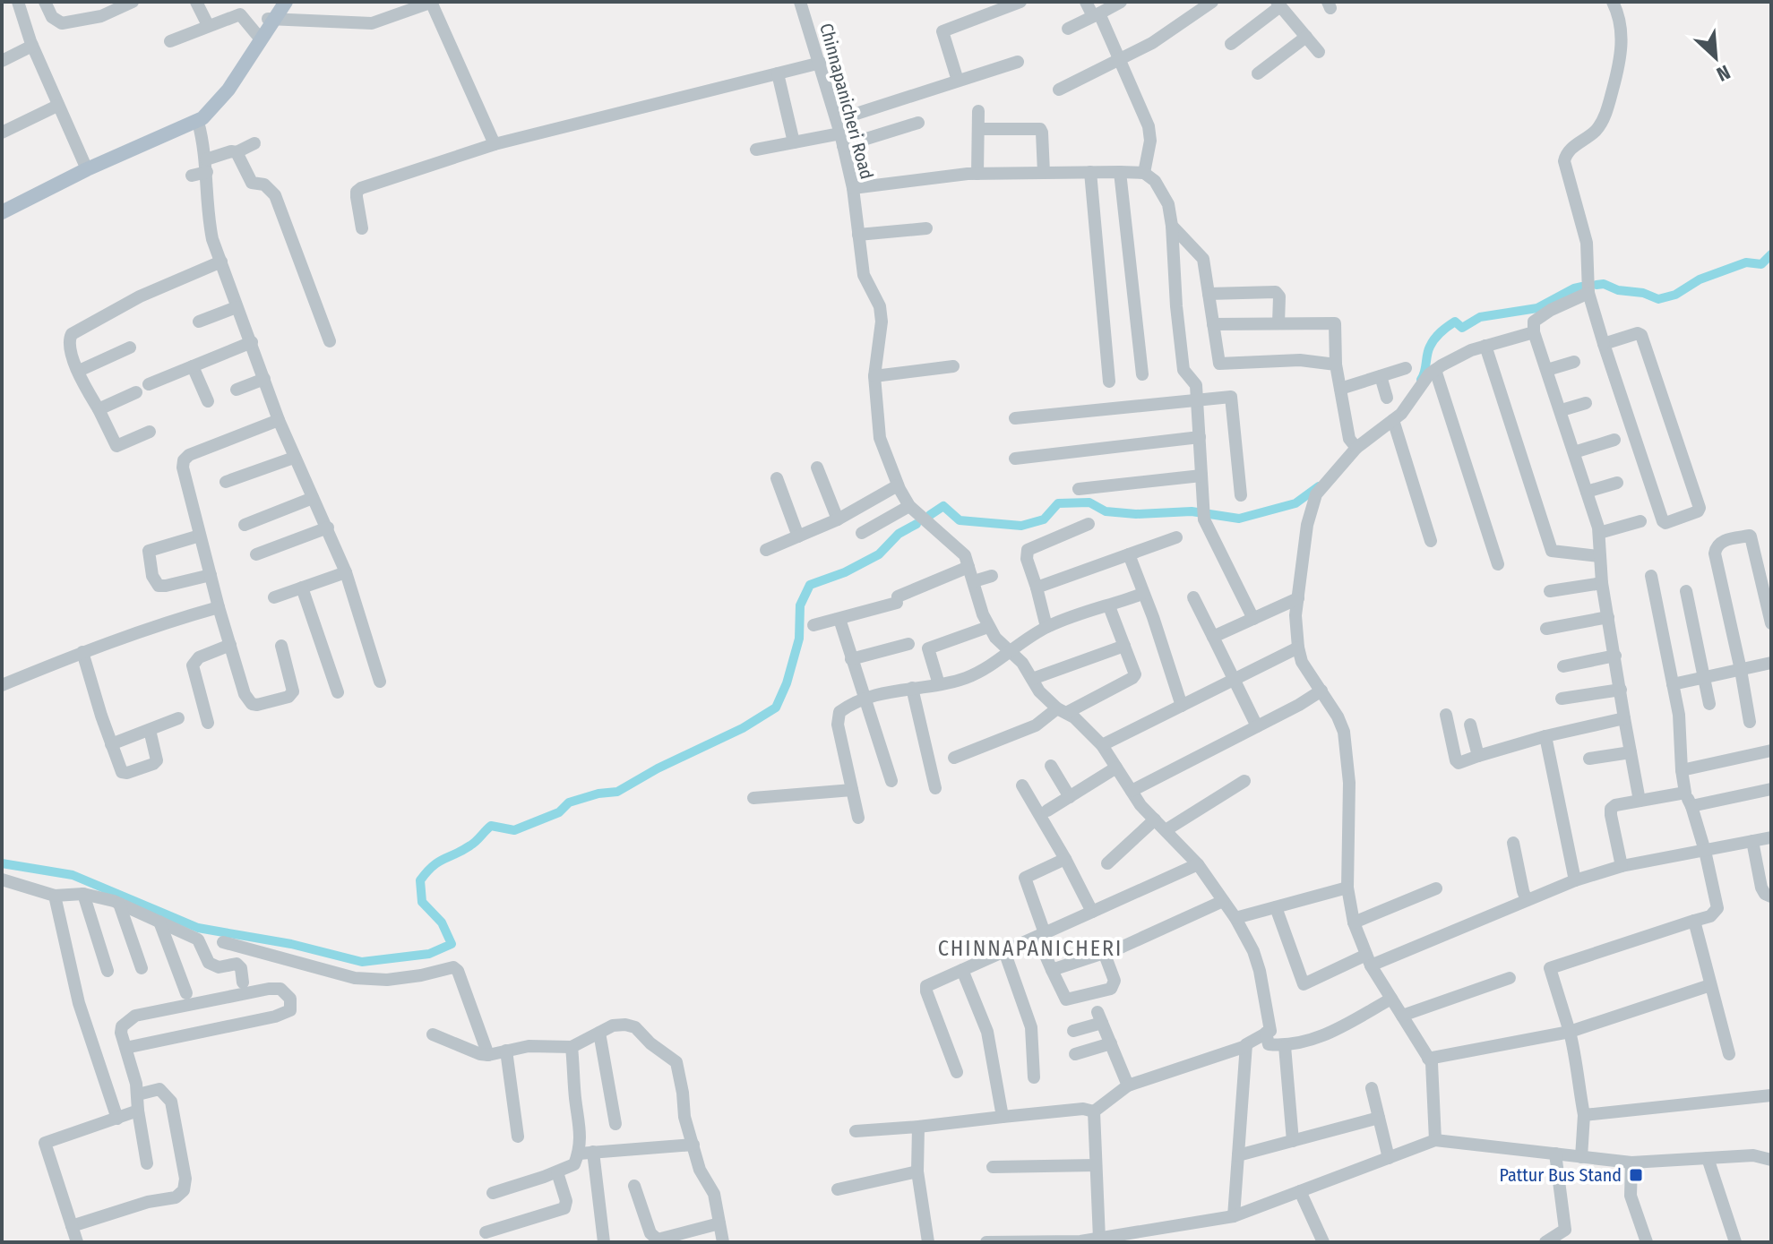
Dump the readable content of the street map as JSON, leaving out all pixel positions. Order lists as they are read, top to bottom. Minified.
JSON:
{"streets":{"street":["Chinnapanicheri Road"]},"districts":["CHINNAPANICHERI"],"places":{"transit":["Pattur Bus Stand"]},"north":"bottom right"}
